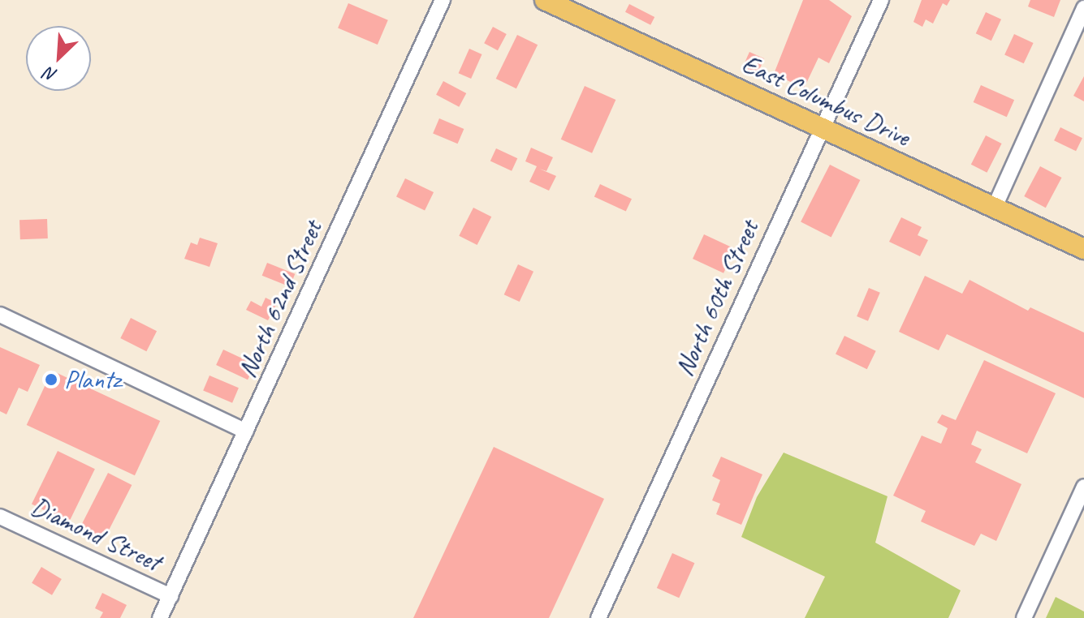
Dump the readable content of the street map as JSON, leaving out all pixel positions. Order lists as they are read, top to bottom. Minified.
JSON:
{"streets":{"main road":["East Columbus Drive"],"street":["North 60th Street","North 62nd Street","Diamond Street"]},"crossings":[["East Columbus Drive","North 60th Street"],["North 62nd Street","Diamond Street"]],"places":["Plantz"],"north":"bottom left"}
